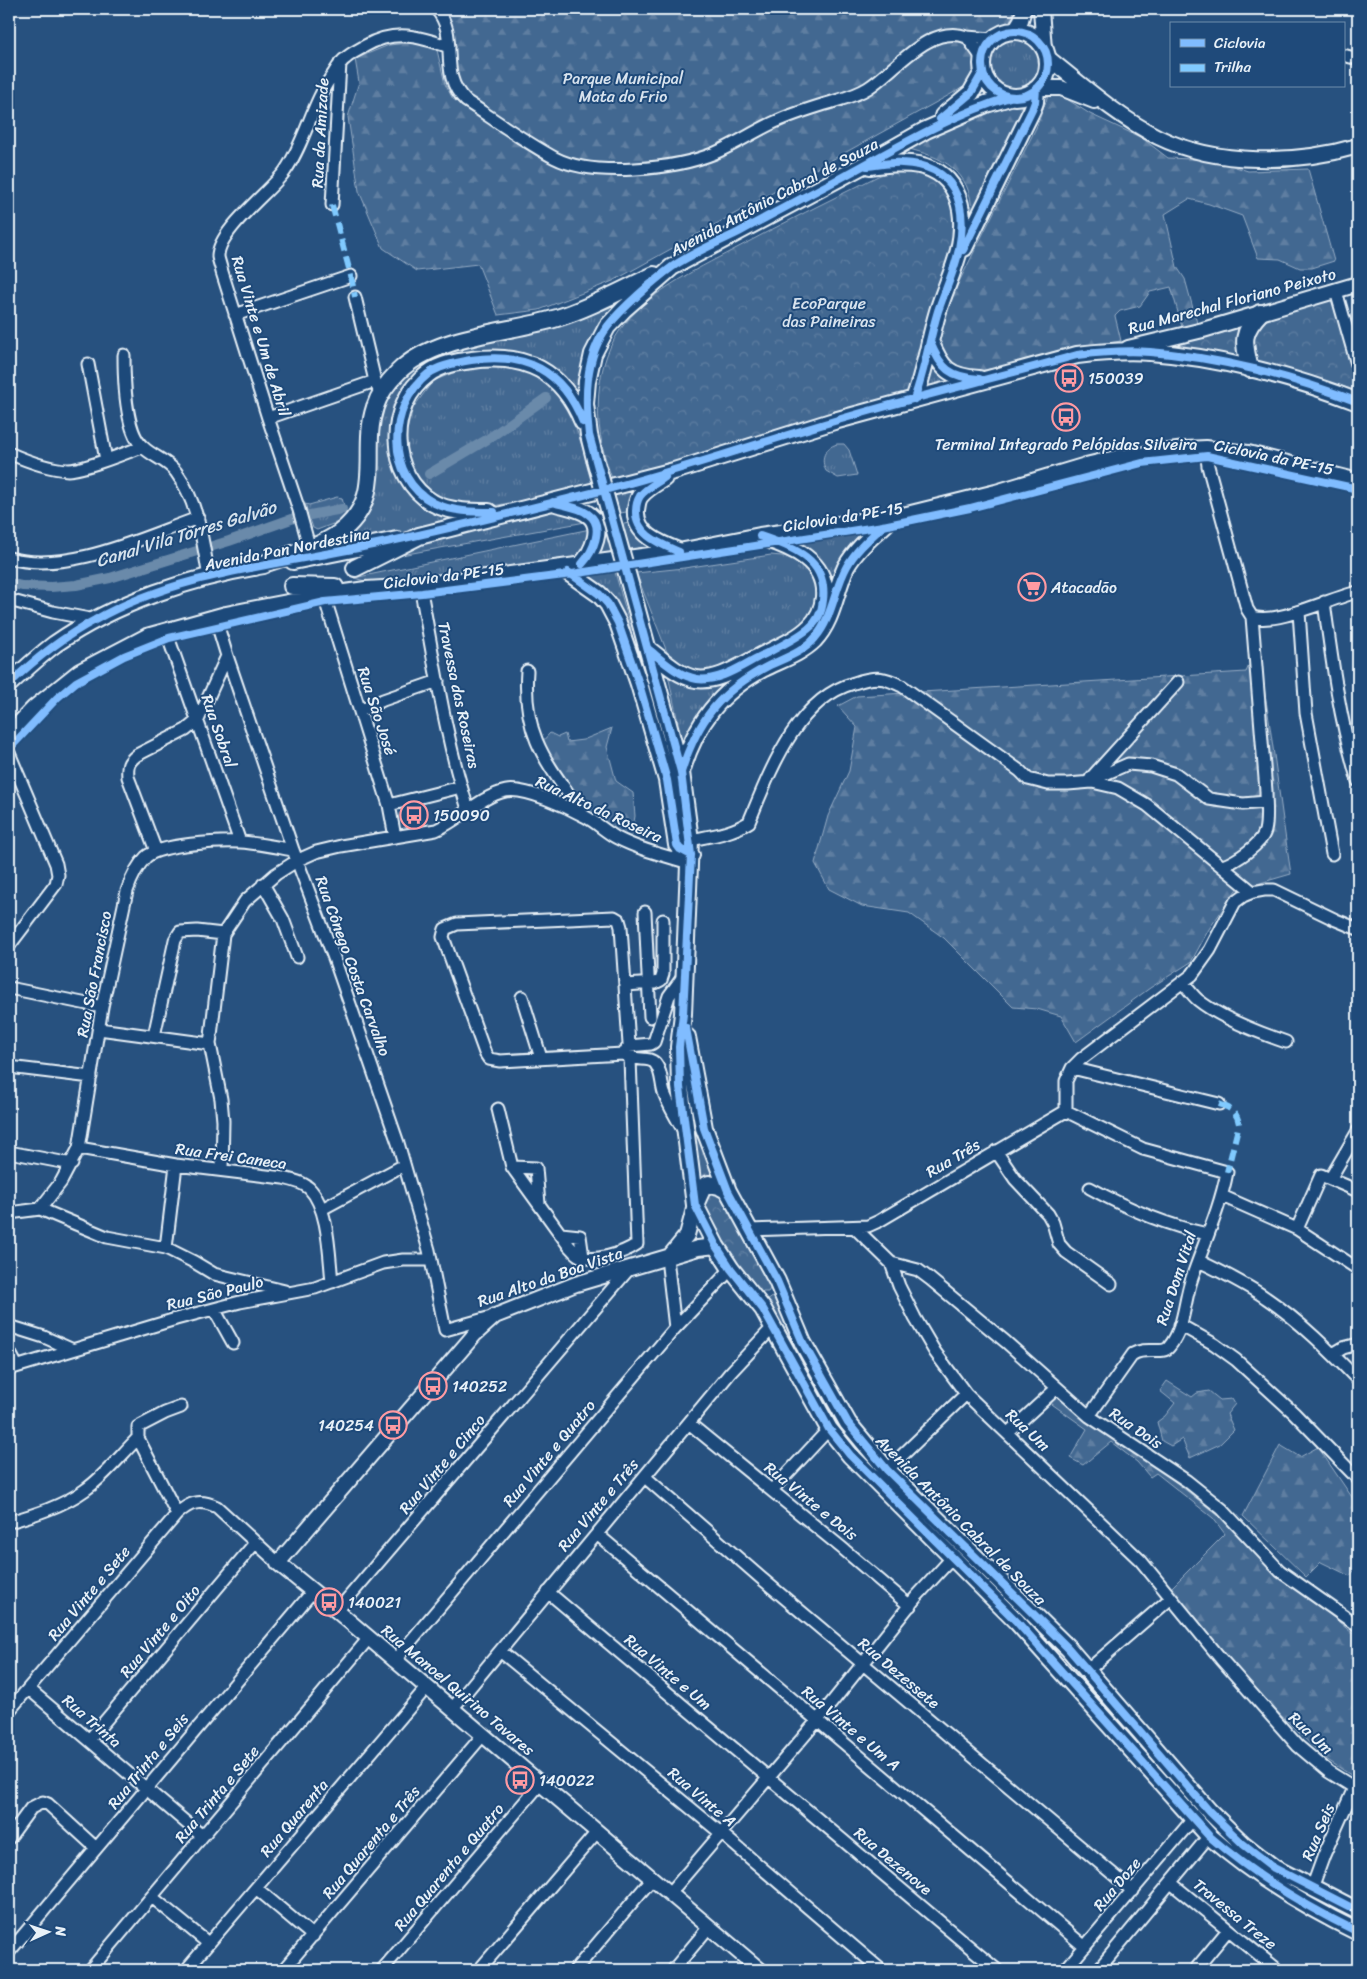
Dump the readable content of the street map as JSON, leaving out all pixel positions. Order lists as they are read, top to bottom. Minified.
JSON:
{"streets":{"highway":["Avenida Antônio Cabral de Souza","Avenida Pan Nordestina"],"main road":["Rua Marechal Floriano Peixoto","Rua Alto da Boa Vista","Rua Manoel Quirino Tavares"],"street":["Rua da Amizade","Rua Vinte e Um de Abril","Travessa das Roseiras","Rua São José","Rua Sobral","Rua Alto da Roseira","Rua Cônego Costa Carvalho","Rua São Francisco","Rua Frei Caneca","Rua Três","Rua Dom Vital","Rua São Paulo","Rua Dois","Rua Um","Rua Vinte e Quatro","Rua Vinte e Cinco","Rua Vinte e Dois","Rua Vinte e Três","Rua Vinte e Sete","Rua Vinte e Oito","Rua Vinte e Um","Rua Dezessete","Rua Trinta","Rua Vinte e Um A","Rua Trinta e Seis","Rua Trinta e Sete","Rua Vinte A","Rua Quarenta","Rua Seis","Rua Quarenta e Três","Rua Dezenove","Rua Quarenta e Quatro","Rua Doze","Travessa Treze"],"cycle path":["Ciclovia da PE-15"]},"crossings":[["Rua da Amizade","Rua Vinte e Um de Abril"],["Avenida Antônio Cabral de Souza","Rua Alto da Roseira"],["Avenida Antônio Cabral de Souza","Rua Três"],["Avenida Antônio Cabral de Souza","Rua Alto da Boa Vista"],["Avenida Antônio Cabral de Souza","Rua Vinte e Quatro"],["Avenida Antônio Cabral de Souza","Rua Vinte e Três"],["Avenida Antônio Cabral de Souza","Rua Seis"],["Avenida Antônio Cabral de Souza","Rua Doze"],["Rua Vinte e Um de Abril","Avenida Pan Nordestina"],["Travessa das Roseiras","Rua Alto da Roseira"],["Rua São José","Rua Alto da Roseira"],["Rua Alto da Roseira","Rua Cônego Costa Carvalho"],["Rua Cônego Costa Carvalho","Rua Alto da Boa Vista"],["Rua Cônego Costa Carvalho","Rua São Paulo"],["Rua São Francisco","Rua Frei Caneca"],["Rua Frei Caneca","Rua São Paulo"],["Rua Três","Rua Dom Vital"],["Rua Alto da Boa Vista","Rua Vinte e Cinco"],["Rua Dom Vital","Rua Dois"],["Rua Dois","Rua Um"],["Rua Um","Rua Seis"],["Rua Vinte e Quatro","Rua Manoel Quirino Tavares"],["Rua Vinte e Cinco","Rua Manoel Quirino Tavares"],["Rua Vinte e Dois","Rua Vinte e Três"],["Rua Vinte e Três","Rua Vinte e Um"],["Rua Vinte e Três","Rua Dezessete"],["Rua Vinte e Três","Rua Manoel Quirino Tavares"],["Rua Vinte e Três","Rua Vinte e Um A"],["Rua Vinte e Três","Rua Vinte A"],["Rua Vinte e Sete","Rua Manoel Quirino Tavares"],["Rua Vinte e Sete","Rua Trinta"],["Rua Vinte e Oito","Rua Manoel Quirino Tavares"],["Rua Vinte e Oito","Rua Trinta"],["Rua Vinte e Um","Rua Dezenove"],["Rua Dezessete","Rua Doze"],["Rua Manoel Quirino Tavares","Rua Trinta e Seis"],["Rua Manoel Quirino Tavares","Rua Trinta e Sete"],["Rua Manoel Quirino Tavares","Rua Quarenta"],["Rua Manoel Quirino Tavares","Rua Quarenta e Três"],["Rua Manoel Quirino Tavares","Rua Quarenta e Quatro"],["Rua Trinta","Rua Trinta e Seis"],["Rua Trinta","Rua Trinta e Sete"],["Rua Vinte e Um A","Rua Doze"]],"water":["Canal Vila Torres Galvão"],"parks":["Parque Municipal Mata do Frio","EcoParque das Paineiras"],"places":{"bus stop":["150039","Terminal Integrado Pelópidas Silveira","150090","140252","140254","140021","140022"],"supermarket":["Atacadão"]},"legend":["Ciclovia","Trilha"],"north":"right"}
